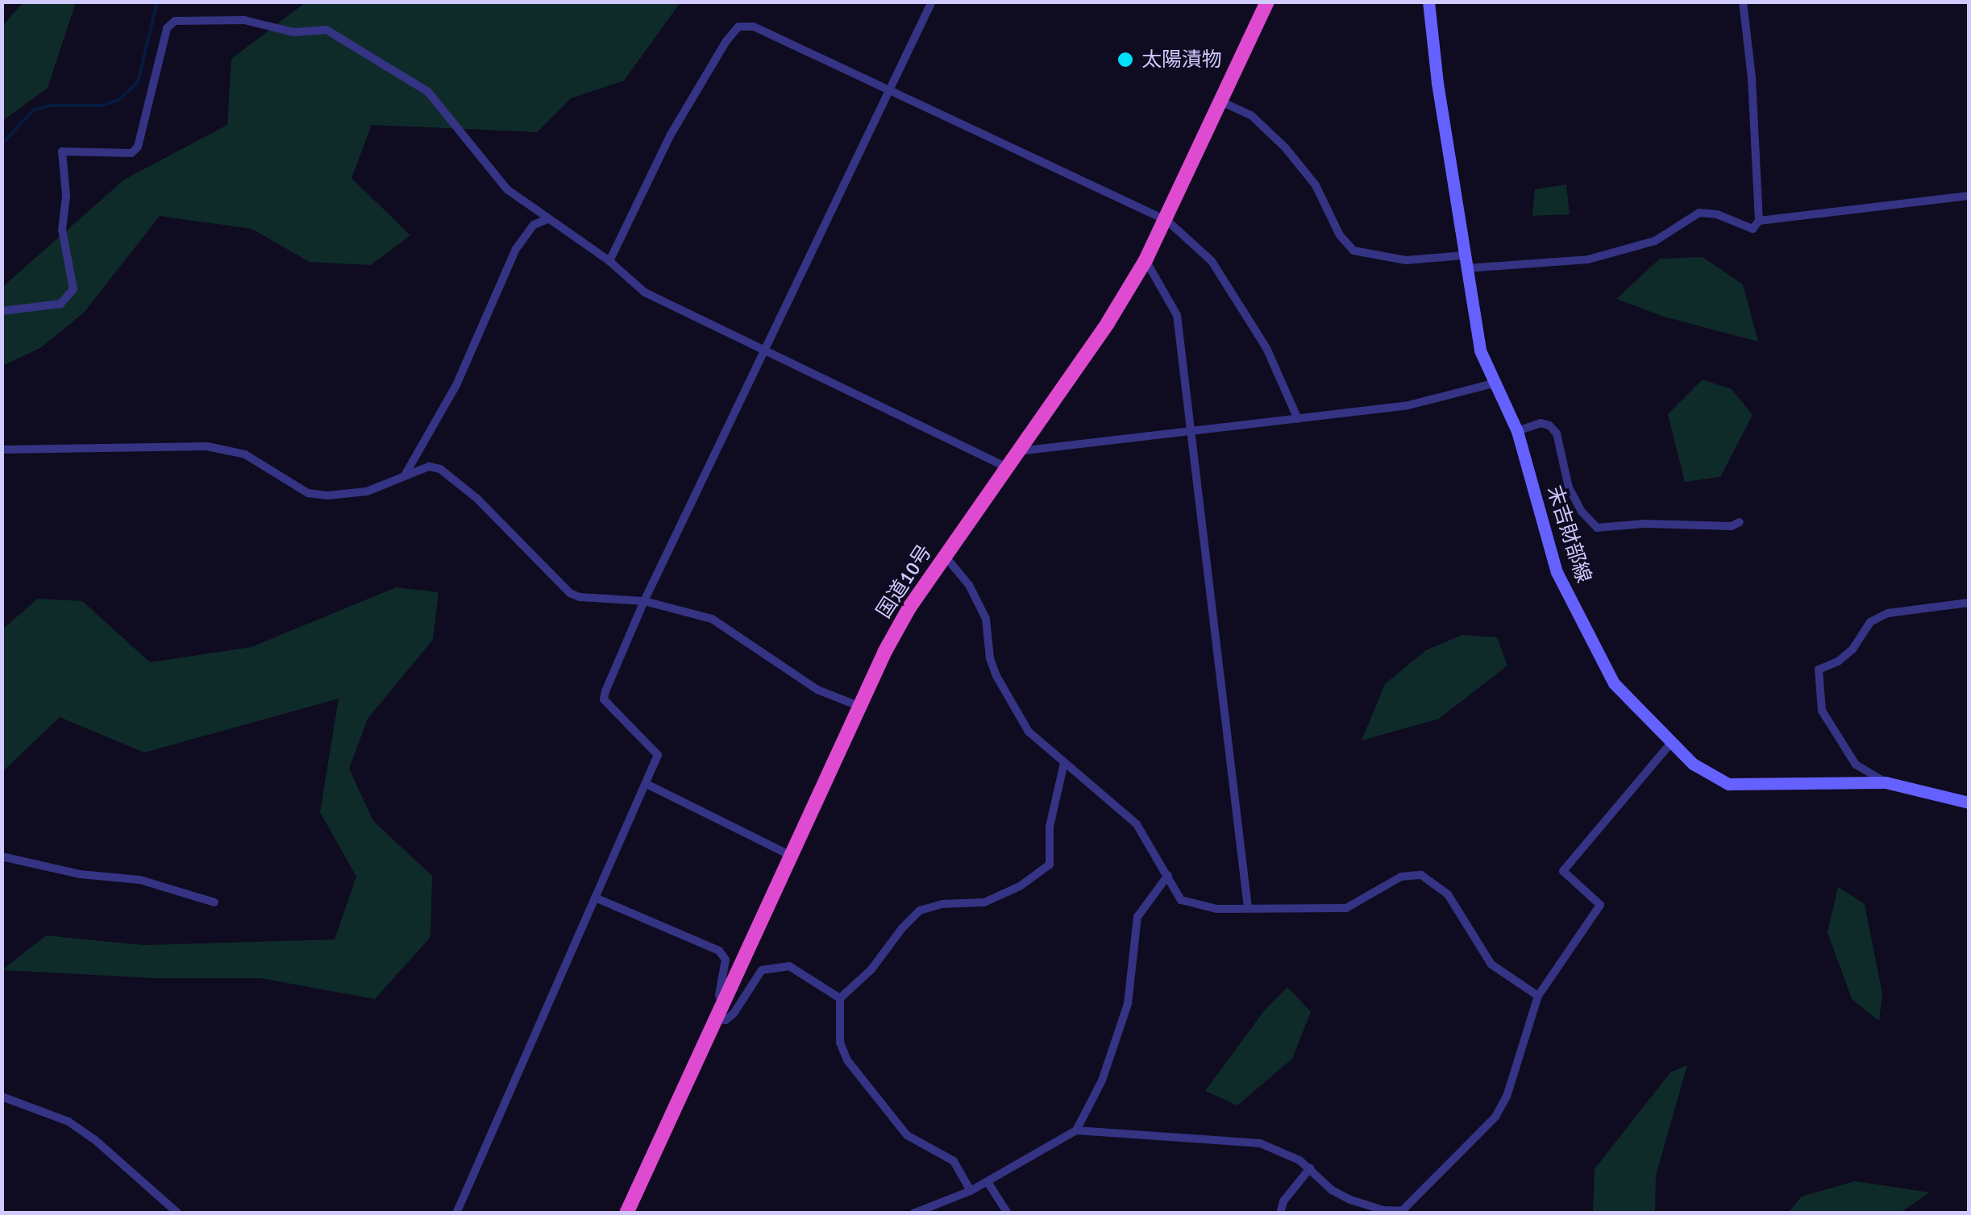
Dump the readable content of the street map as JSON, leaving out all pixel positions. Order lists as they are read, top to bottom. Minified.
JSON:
{"streets":{"highway":["国道10号"],"main road":["末吉財部線"]},"places":["太陽漬物"]}
